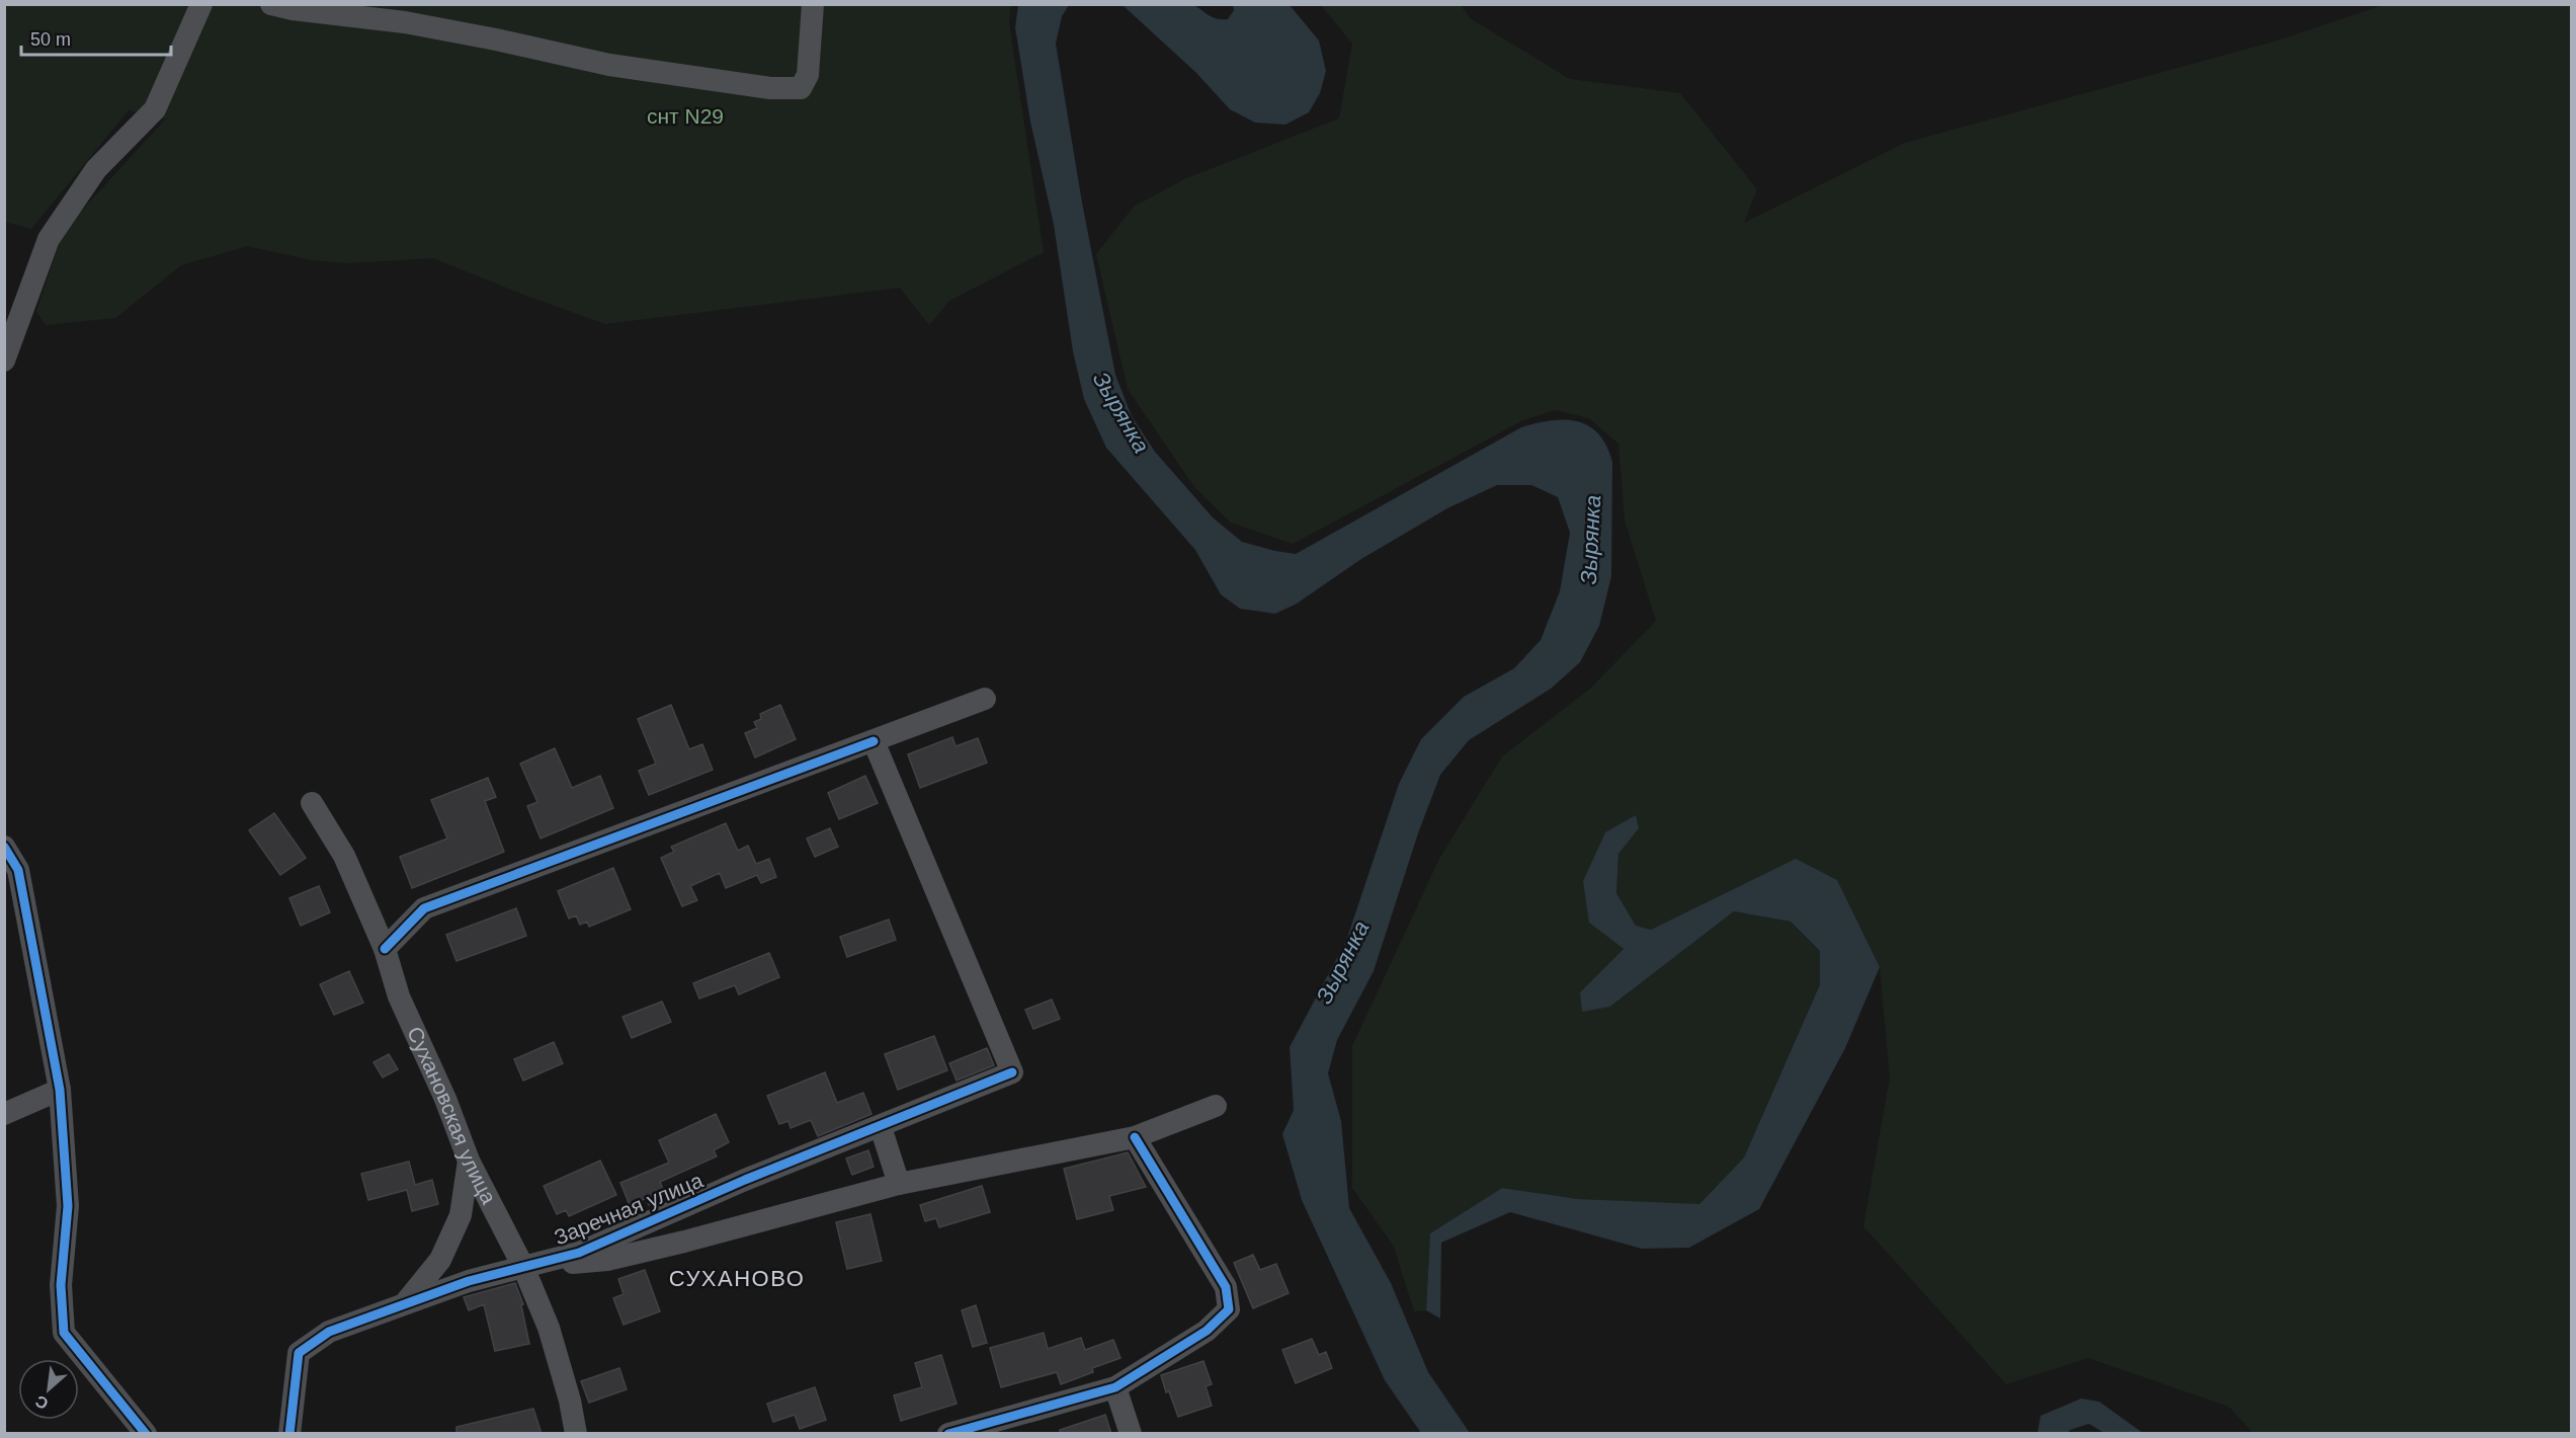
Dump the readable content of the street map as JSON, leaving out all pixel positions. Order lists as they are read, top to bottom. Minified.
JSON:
{"streets":{"street":["Сухановская улица","Заречная улица"]},"crossings":[["Сухановская улица","Заречная улица"]],"districts":["СУХАНОВО"],"water":["Зырянка"],"parks":["снт N29"],"scale_bar":"50 m","north":"bottom left"}
